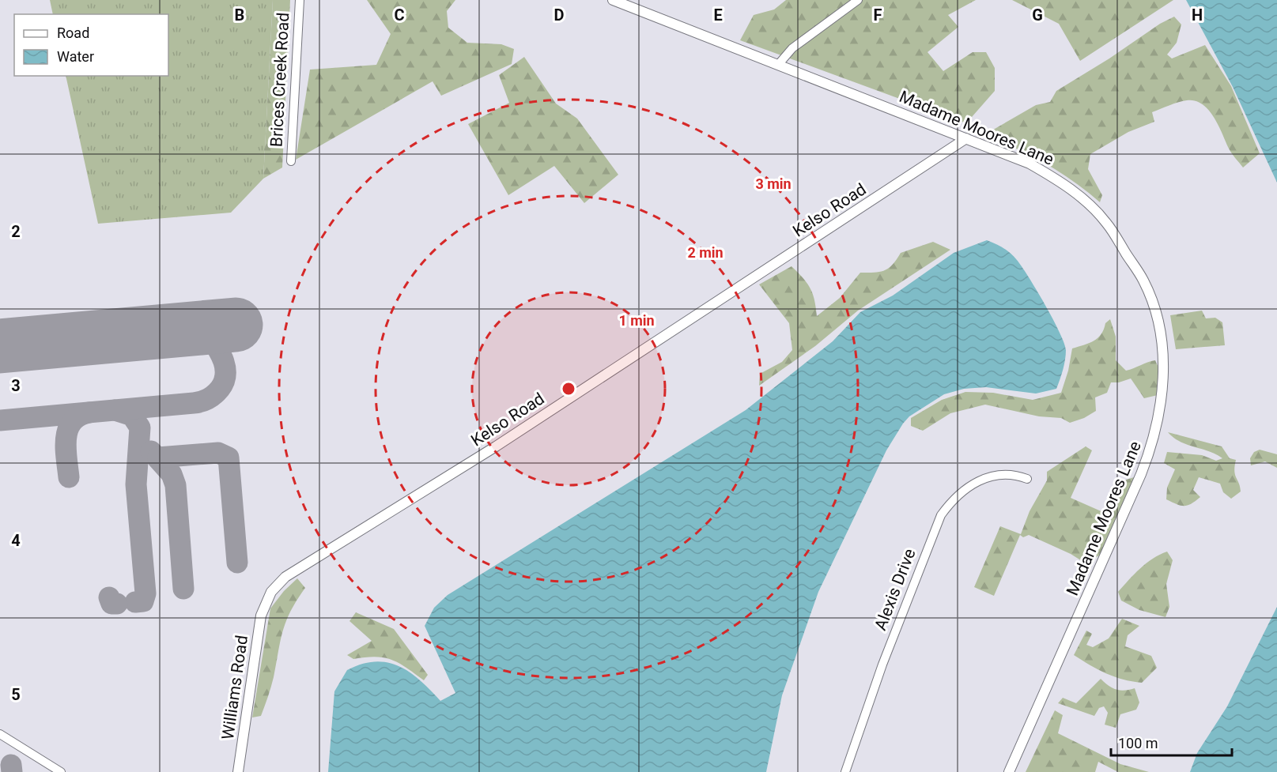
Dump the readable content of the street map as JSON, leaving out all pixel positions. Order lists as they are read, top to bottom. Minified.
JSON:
{"streets":{"street":["Brices Creek Road","Madame Moores Lane","Kelso Road","Alexis Drive","Williams Road"]},"crossings":[["Madame Moores Lane","Kelso Road"],["Kelso Road","Williams Road"]],"legend":["Road","Water"],"scale_bar":"100 m","grid":{"columns":["B","C","D","E","F","G","H"],"rows":["2","3","4","5"]},"rings":["3 min","2 min","1 min"]}
